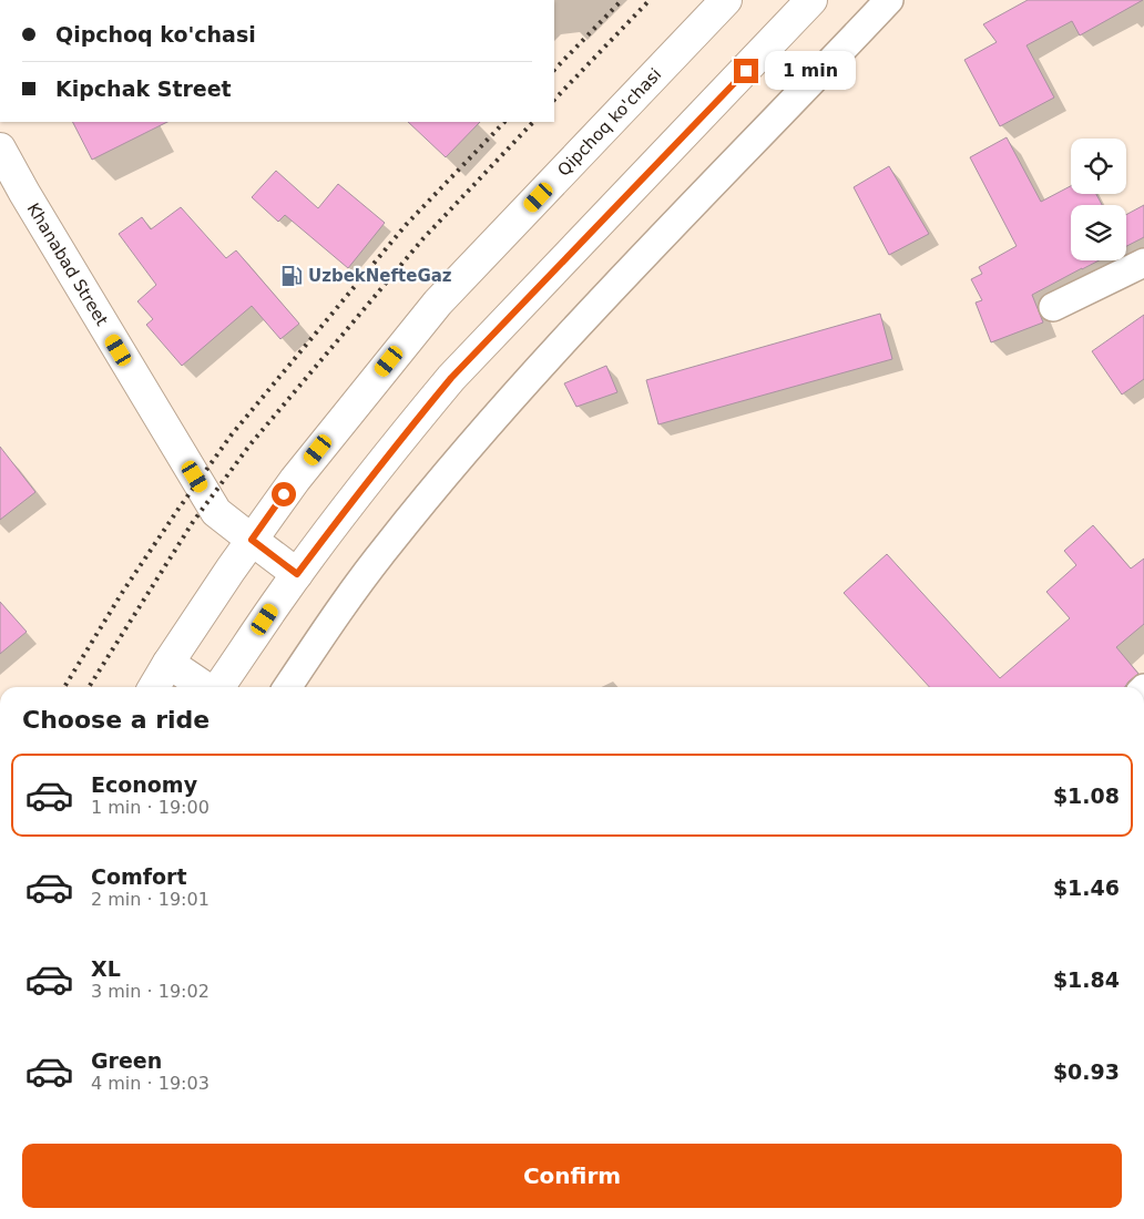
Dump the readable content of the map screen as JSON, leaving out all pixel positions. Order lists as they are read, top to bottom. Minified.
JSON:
{"streets":{"main road":["Qipchoq ko'chasi","Khanabad Street"]},"crossings":[["Qipchoq ko'chasi","Khanabad Street"]],"places":{"fuel station":["UzbekNefteGaz"]},"page":{"banner":["Qipchoq ko'chasi","Kipchak Street"],"bubble":"1 min","heading":"Choose a ride","list":[{"name":"Economy","note":"1 min · 19:00","value":"$1.08"},{"name":"Comfort","note":"2 min · 19:01","value":"$1.46"},{"name":"XL","note":"3 min · 19:02","value":"$1.84"},{"name":"Green","note":"4 min · 19:03","value":"$0.93"}],"buttons":"Confirm"}}
